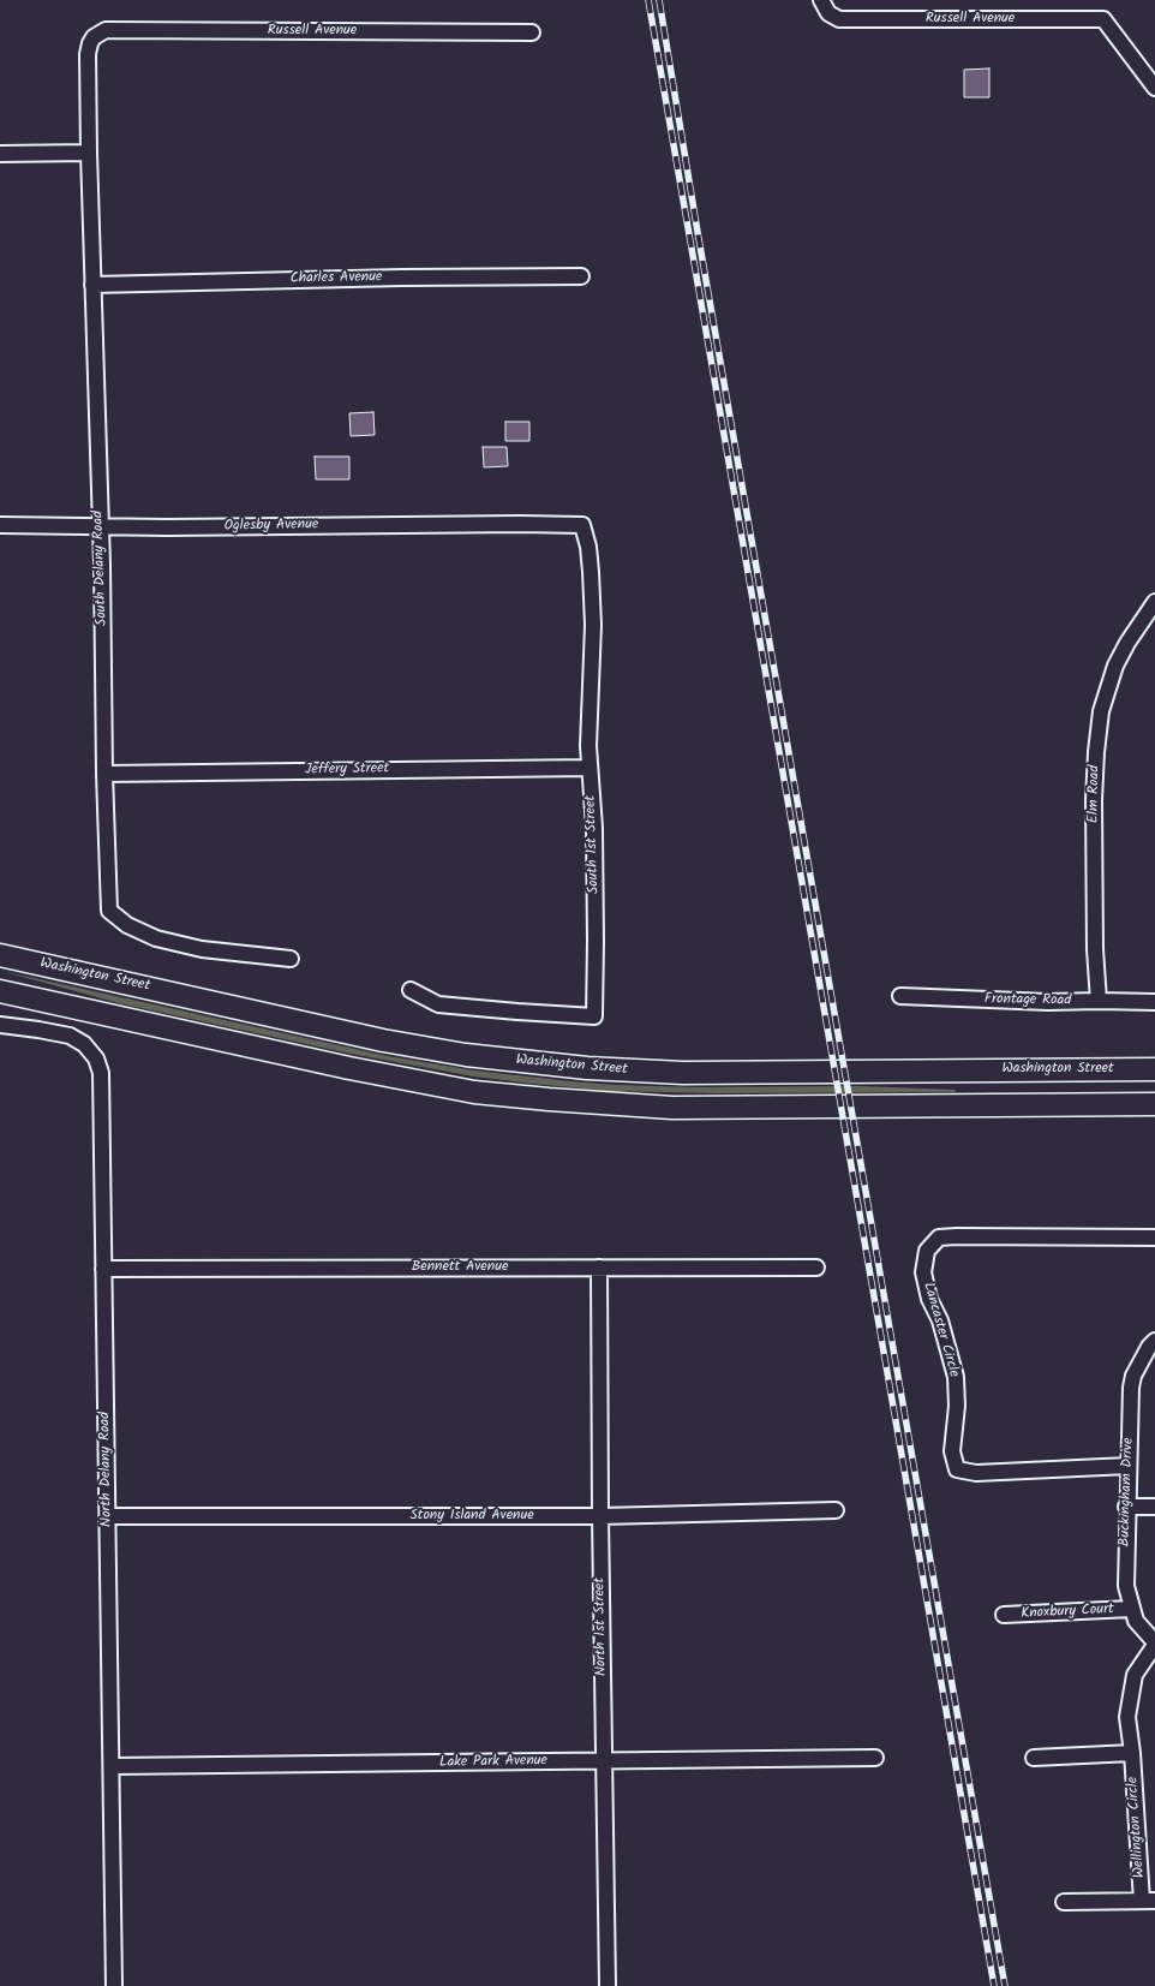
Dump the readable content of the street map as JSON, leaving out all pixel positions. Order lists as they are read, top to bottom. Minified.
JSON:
{"streets":{"main road":["Washington Street"],"street":["Russell Avenue","Charles Avenue","Oglesby Avenue","South Delany Road","Jeffery Street","Elm Road","South 1st Street","Frontage Road","Bennett Avenue","Lancaster Circle","North Delany Road","Buckingham Drive","Stony Island Avenue","Knoxbury Court","North 1st Street","Lake Park Avenue","Wellington Circle"]},"crossings":[["Russell Avenue","South Delany Road"],["Charles Avenue","South Delany Road"],["Oglesby Avenue","South Delany Road"],["Oglesby Avenue","South 1st Street"],["South Delany Road","Jeffery Street"],["Jeffery Street","South 1st Street"],["Elm Road","Frontage Road"],["Bennett Avenue","North Delany Road"],["Bennett Avenue","North 1st Street"],["Lancaster Circle","Buckingham Drive"],["North Delany Road","Stony Island Avenue"],["North Delany Road","Lake Park Avenue"],["Buckingham Drive","Knoxbury Court"],["Buckingham Drive","Wellington Circle"],["Stony Island Avenue","North 1st Street"],["North 1st Street","Lake Park Avenue"]]}
